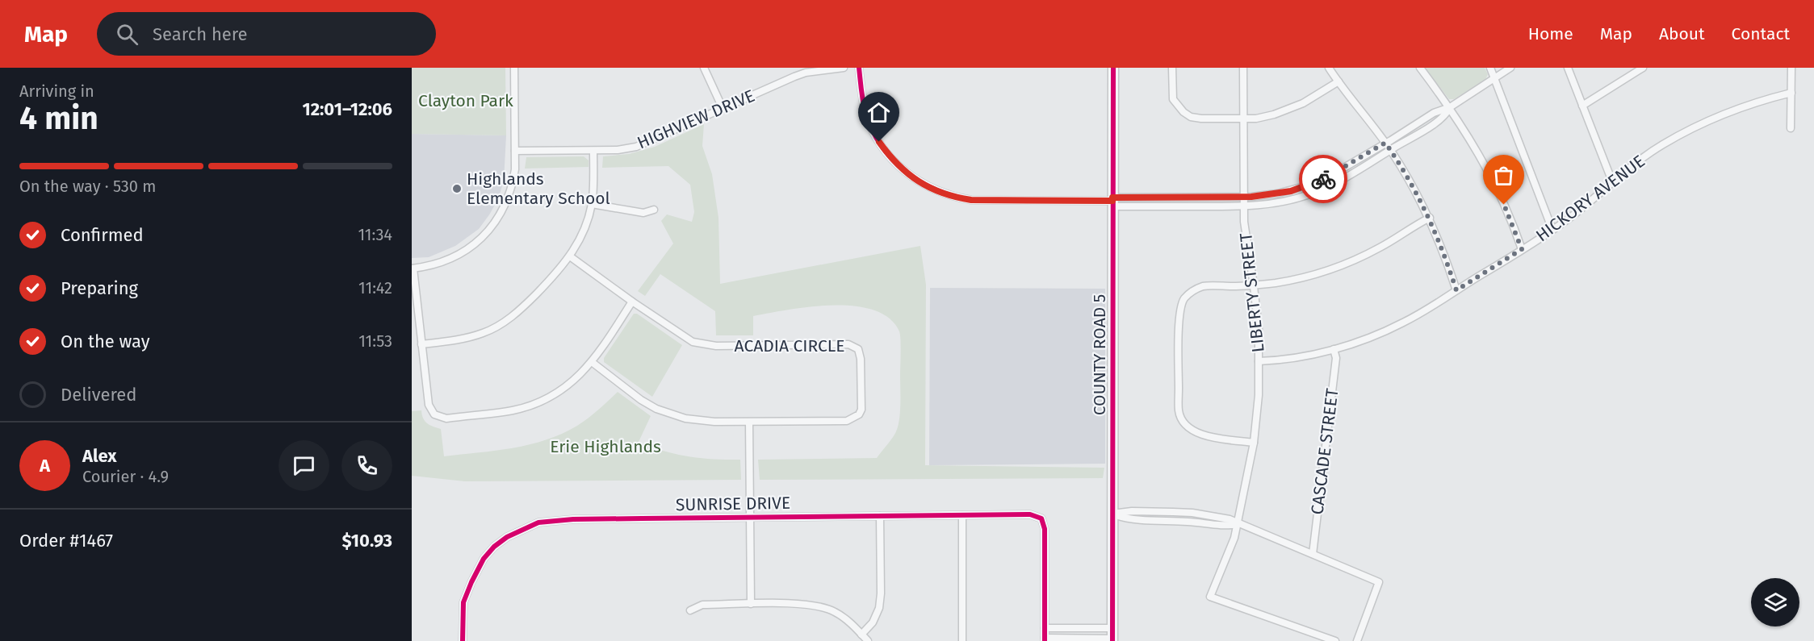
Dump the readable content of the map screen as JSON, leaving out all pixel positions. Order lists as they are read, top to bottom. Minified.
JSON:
{"streets":{"street":["HIGHVIEW DRIVE","HICKORY AVENUE","LIBERTY STREET","ACADIA CIRCLE","COUNTY ROAD 5","CASCADE STREET","SUNRISE DRIVE"]},"crossings":[["HICKORY AVENUE","LIBERTY STREET"],["HICKORY AVENUE","CASCADE STREET"]],"parks":["Clayton Park","Erie Highlands"],"places":["Highlands Elementary School"],"page":{"header":"Map","search":"Search here","nav":["Home","Map","About","Contact"],"heading":["4 min","Arriving in","12:01–12:06"],"panel":["Alex","Courier · 4.9","Order #1467","$10.93"],"bar":"On the way · 530 m","list":[["Confirmed","11:34"],["Preparing","11:42"],["On the way","11:53"],"Delivered"],"round":"A"}}
